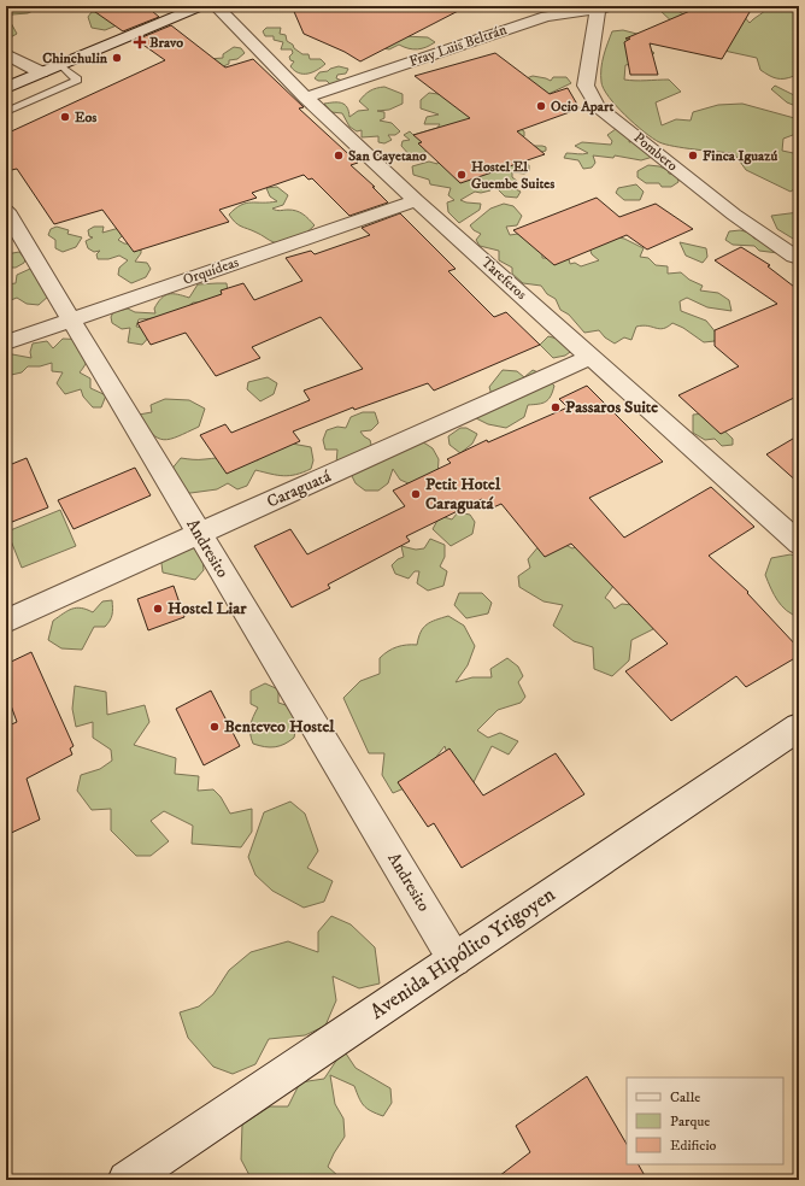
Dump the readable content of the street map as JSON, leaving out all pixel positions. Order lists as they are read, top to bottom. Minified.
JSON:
{"streets":{"street":["Fray Luis Beltrán","Pombero","Orquídeas","Tareferos","Caraguatá","Andresito","Avenida Hipólito Yrigoyen"]},"crossings":[["Fray Luis Beltrán","Pombero"],["Fray Luis Beltrán","Tareferos"],["Orquídeas","Tareferos"],["Orquídeas","Andresito"],["Tareferos","Caraguatá"],["Caraguatá","Andresito"],["Andresito","Avenida Hipólito Yrigoyen"]],"places":{"health":["Bravo"],"other":["Chinchulin","Ocio Apart","Eos","San Cayetano","Finca Iguazú","Hostel El Guembe Suites","Passaros Suite","Petit Hotel Caraguatá","Hostel Liar","Benteveo Hostel"]},"legend":["Calle","Parque","Edificio"]}
